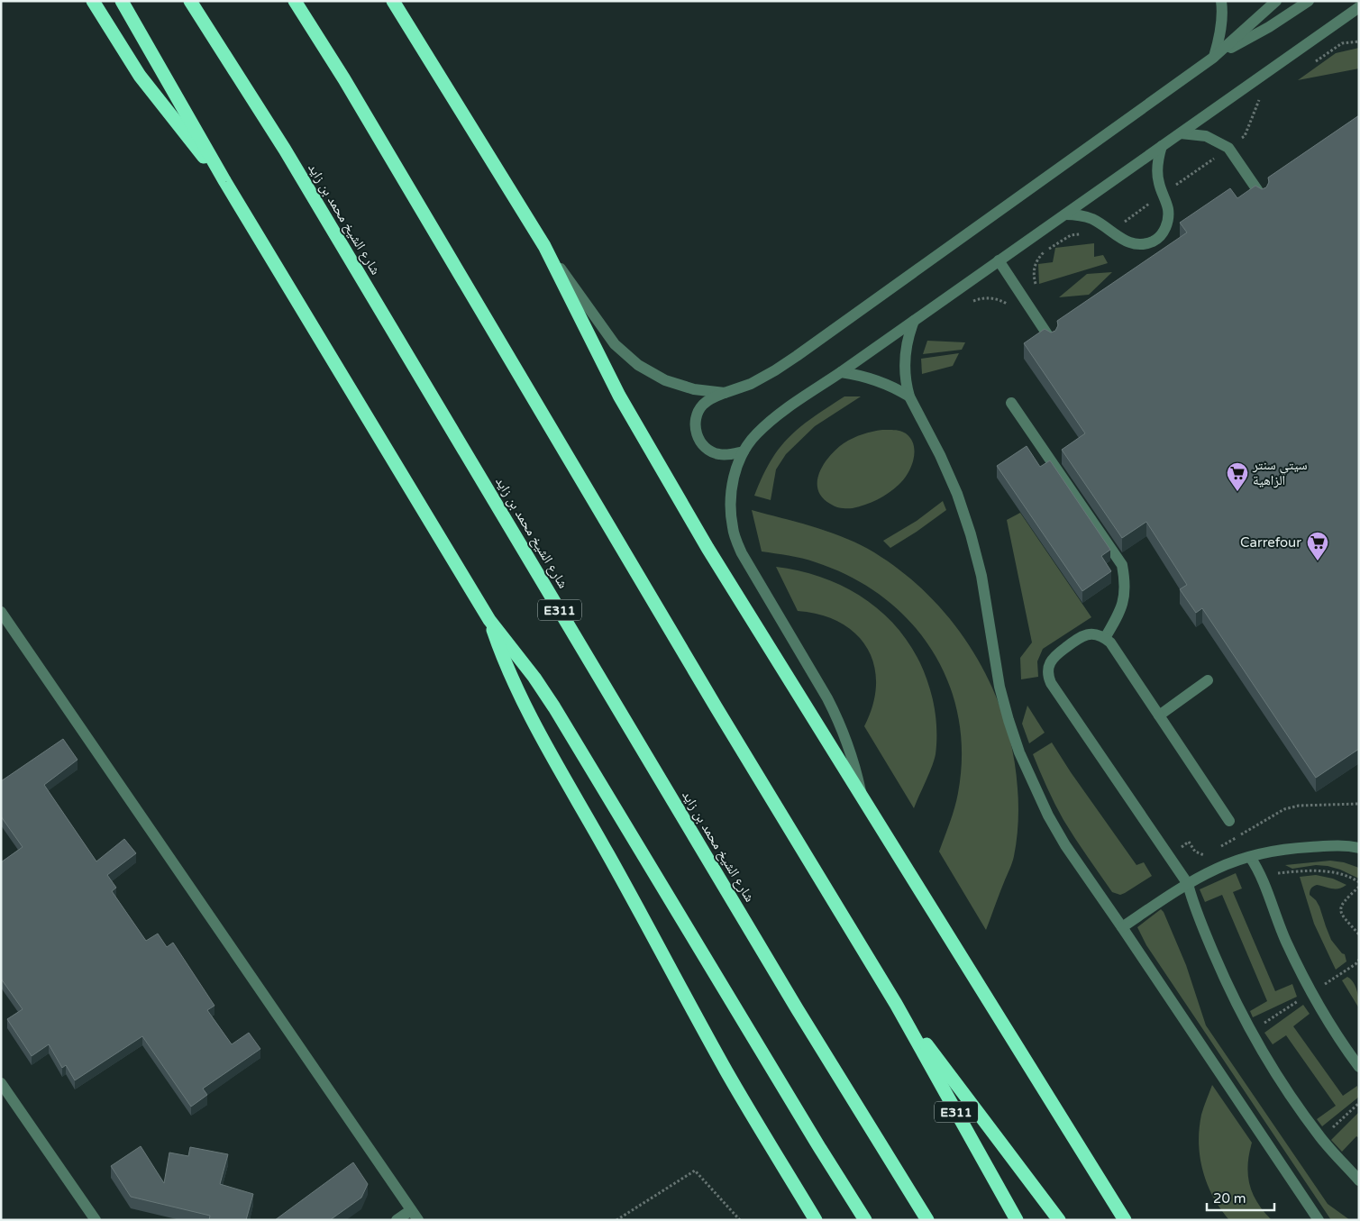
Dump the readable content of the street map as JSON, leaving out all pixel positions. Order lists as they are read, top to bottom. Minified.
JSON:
{"streets":{"highway":["شارع الشيخ محمد بن زايد","E311"]},"places":{"supermarket":["سيتي سنتر الزاهية","Carrefour"]},"scale_bar":"20 m"}
